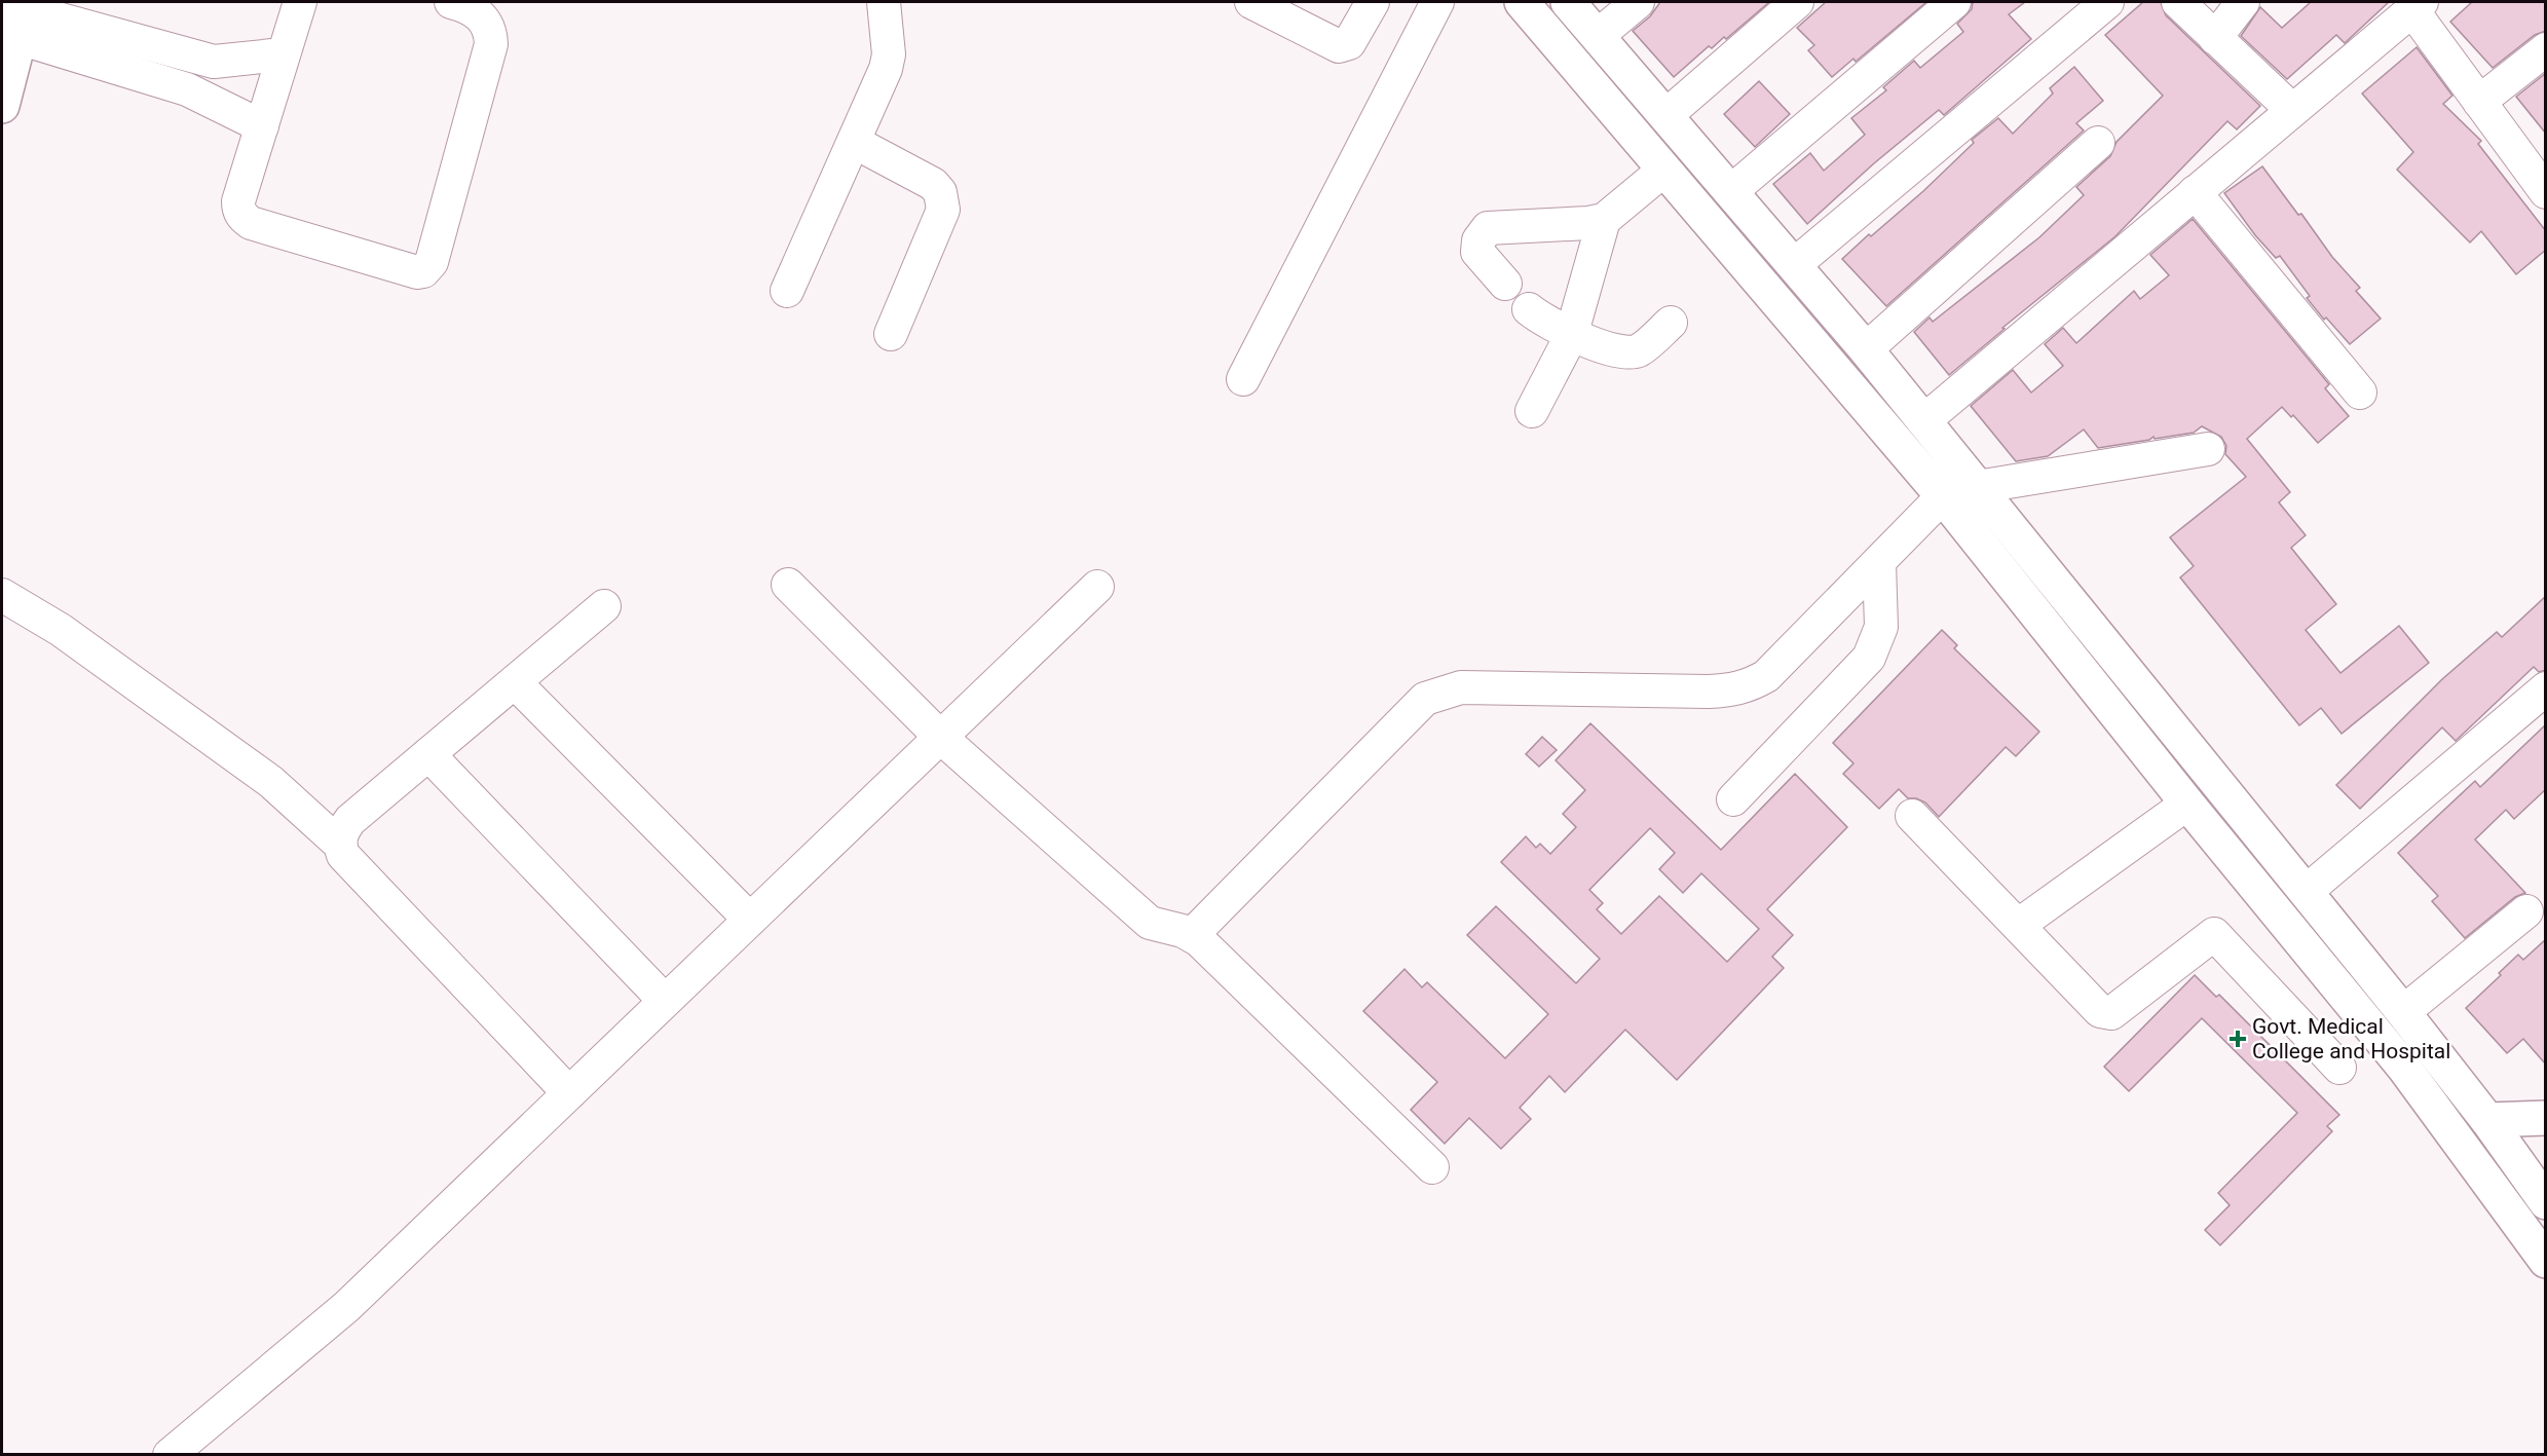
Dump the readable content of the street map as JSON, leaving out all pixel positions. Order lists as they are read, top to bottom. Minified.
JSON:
{"places":{"health":["Govt. Medical College and Hospital"]}}
